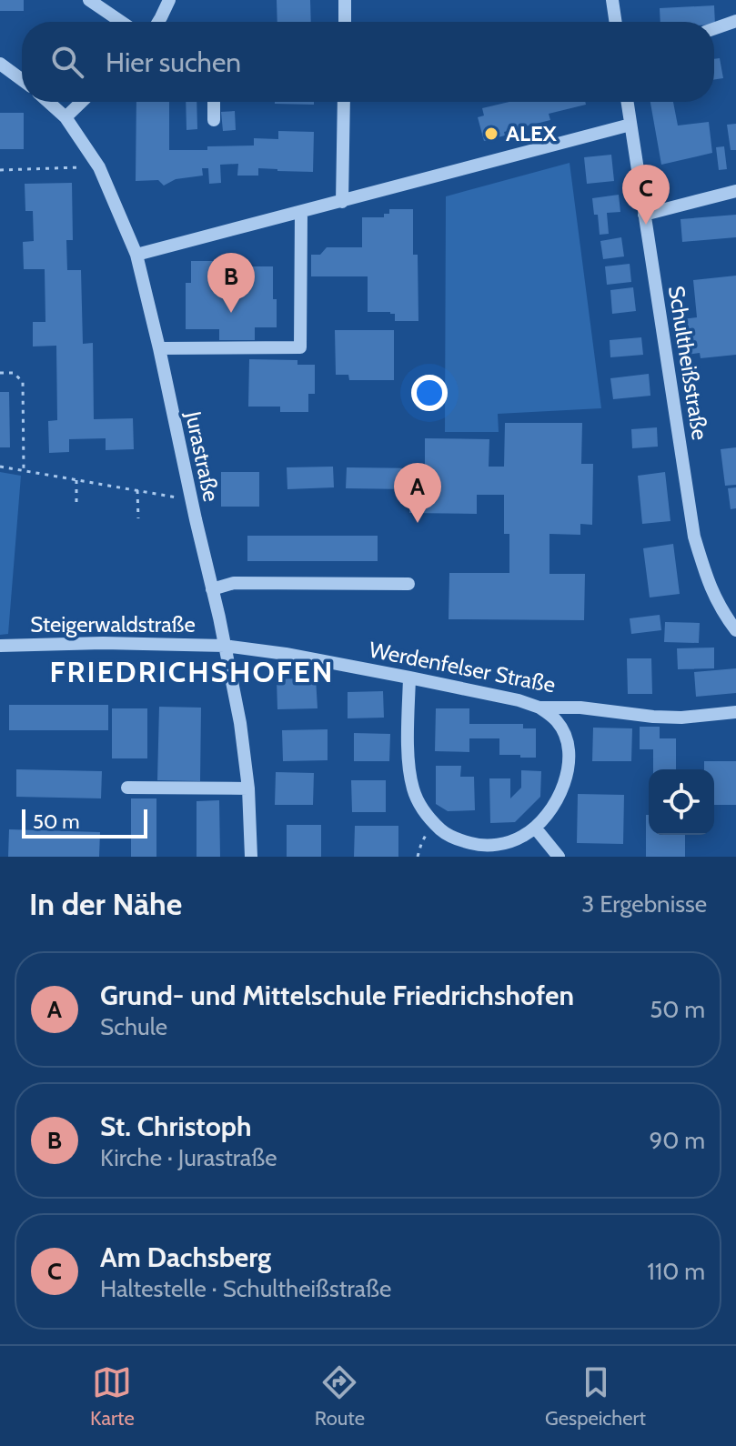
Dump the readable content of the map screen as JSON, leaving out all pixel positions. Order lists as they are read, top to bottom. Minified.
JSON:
{"streets":{"street":["Schultheißstraße","Jurastraße","Steigerwaldstraße","Werdenfelser Straße"]},"crossings":[["Jurastraße","Steigerwaldstraße"],["Jurastraße","Werdenfelser Straße"],["Steigerwaldstraße","Werdenfelser Straße"]],"districts":["FRIEDRICHSHOFEN"],"places":["ALEX"],"scale_bar":"50 m","page":{"search":"Hier suchen","pins":["C","B","A"],"scale":"50 m","heading":["In der Nähe","3 Ergebnisse"],"list":[{"mark":"A","name":"Grund- und Mittelschule Friedrichshofen","note":"Schule","value":"50 m"},{"mark":"B","name":"St. Christoph","note":"Kirche · Jurastraße","value":"90 m"},{"mark":"C","name":"Am Dachsberg","note":"Haltestelle · Schultheißstraße","value":"110 m"}],"nav":["Karte","Route","Gespeichert"]}}
